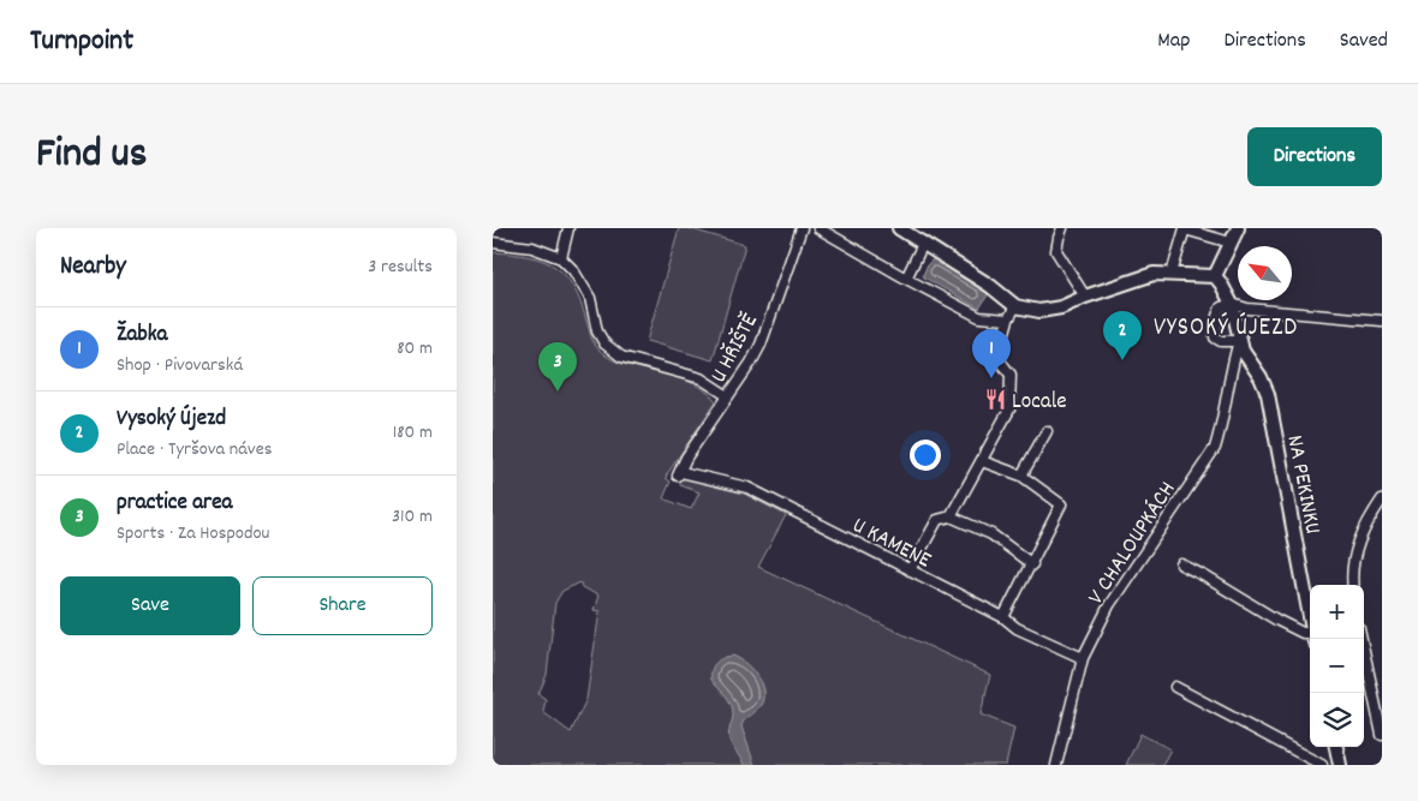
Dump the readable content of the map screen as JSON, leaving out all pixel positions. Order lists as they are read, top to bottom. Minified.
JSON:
{"streets":{"street":["U HŘIŠTĚ","NA PEKINKU","U KAMENE","V CHALOUPKÁCH"]},"crossings":[["U HŘIŠTĚ","U KAMENE"],["NA PEKINKU","V CHALOUPKÁCH"],["U KAMENE","V CHALOUPKÁCH"]],"districts":["VYSOKÝ ÚJEZD"],"places":{"restaurant":["Locale"]},"north":"top left","page":{"header":"Turnpoint","nav":["Map","Directions","Saved"],"title":"Find us","buttons":["Directions",["Save","Share"]],"heading":["Nearby","3 results"],"list":[{"mark":"1","name":"Žabka","note":"Shop · Pivovarská","value":"80 m"},{"mark":"2","name":"Vysoký Újezd","note":"Place · Tyršova náves","value":"180 m"},{"mark":"3","name":"practice area","note":"Sports · Za Hospodou","value":"310 m"}],"pins":["2","1","3"],"map_buttons":["+","−"]}}
